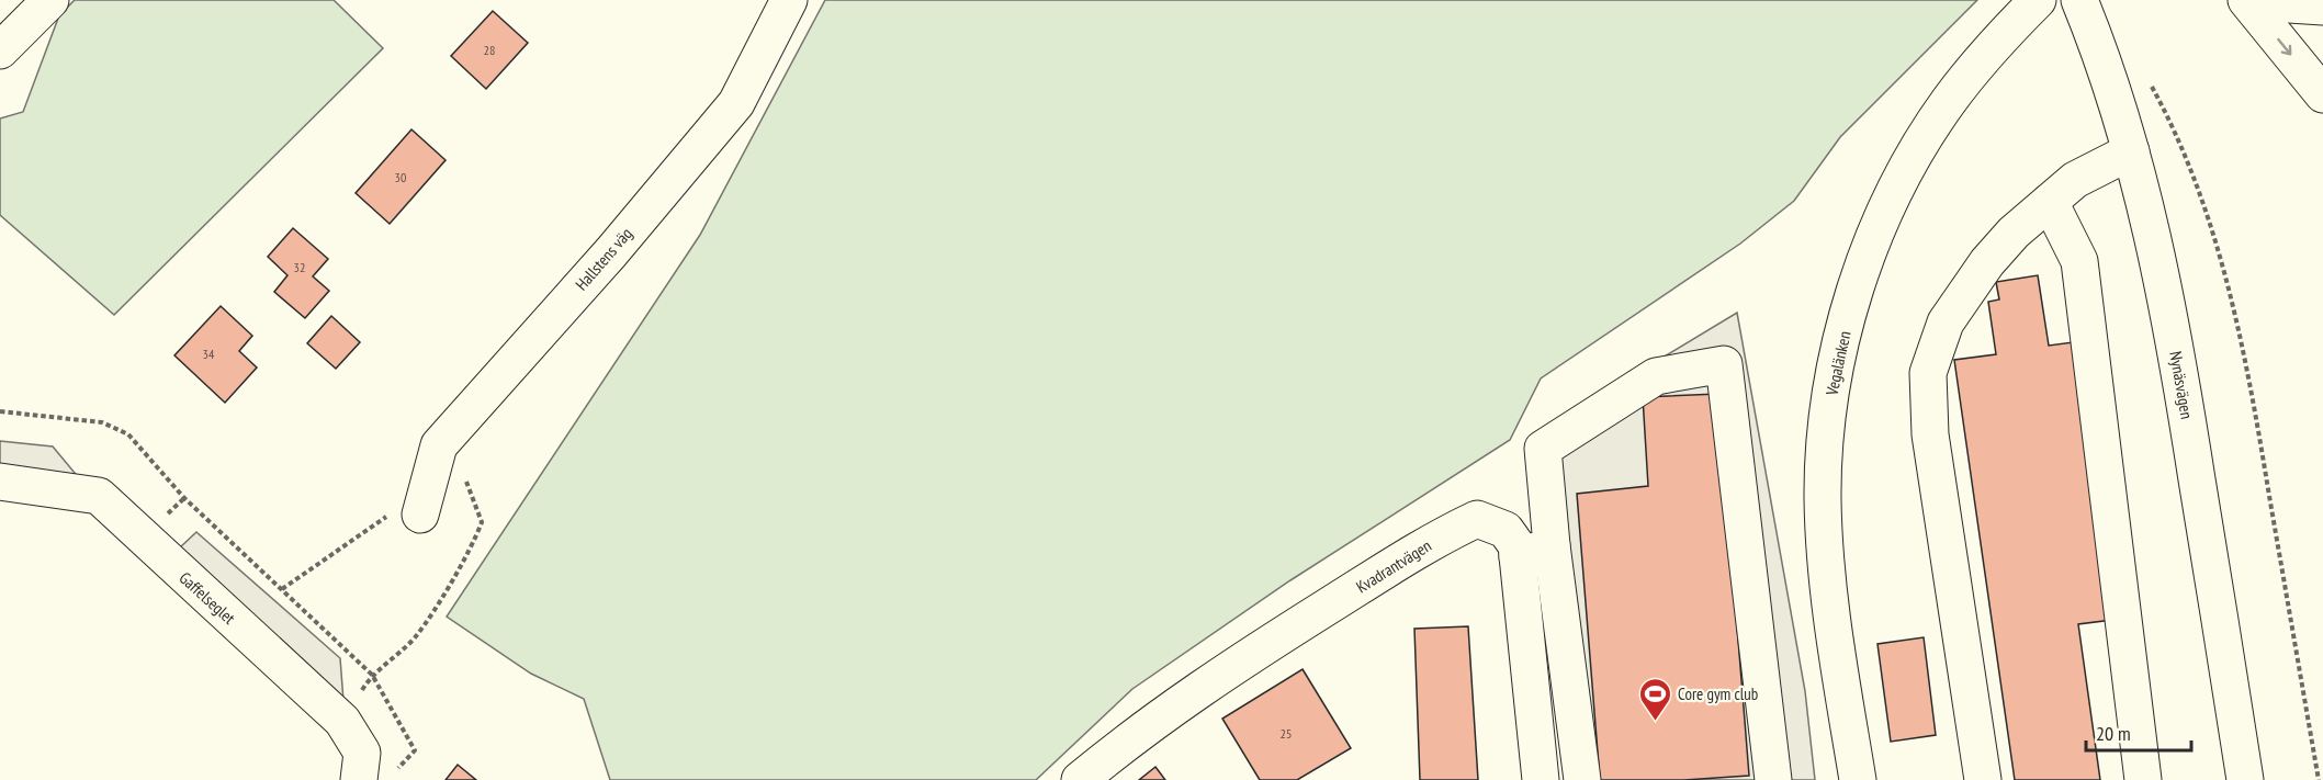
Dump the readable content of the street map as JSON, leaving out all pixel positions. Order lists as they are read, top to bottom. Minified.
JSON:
{"streets":{"main road":["Hallstens väg","Vegalänken","Nynäsvägen","Kvadrantvägen","Gaffelseglet"]},"places":{"sports":["Core gym club"]},"house_numbers":["28","30","32","34","25"],"scale_bar":"20 m"}
